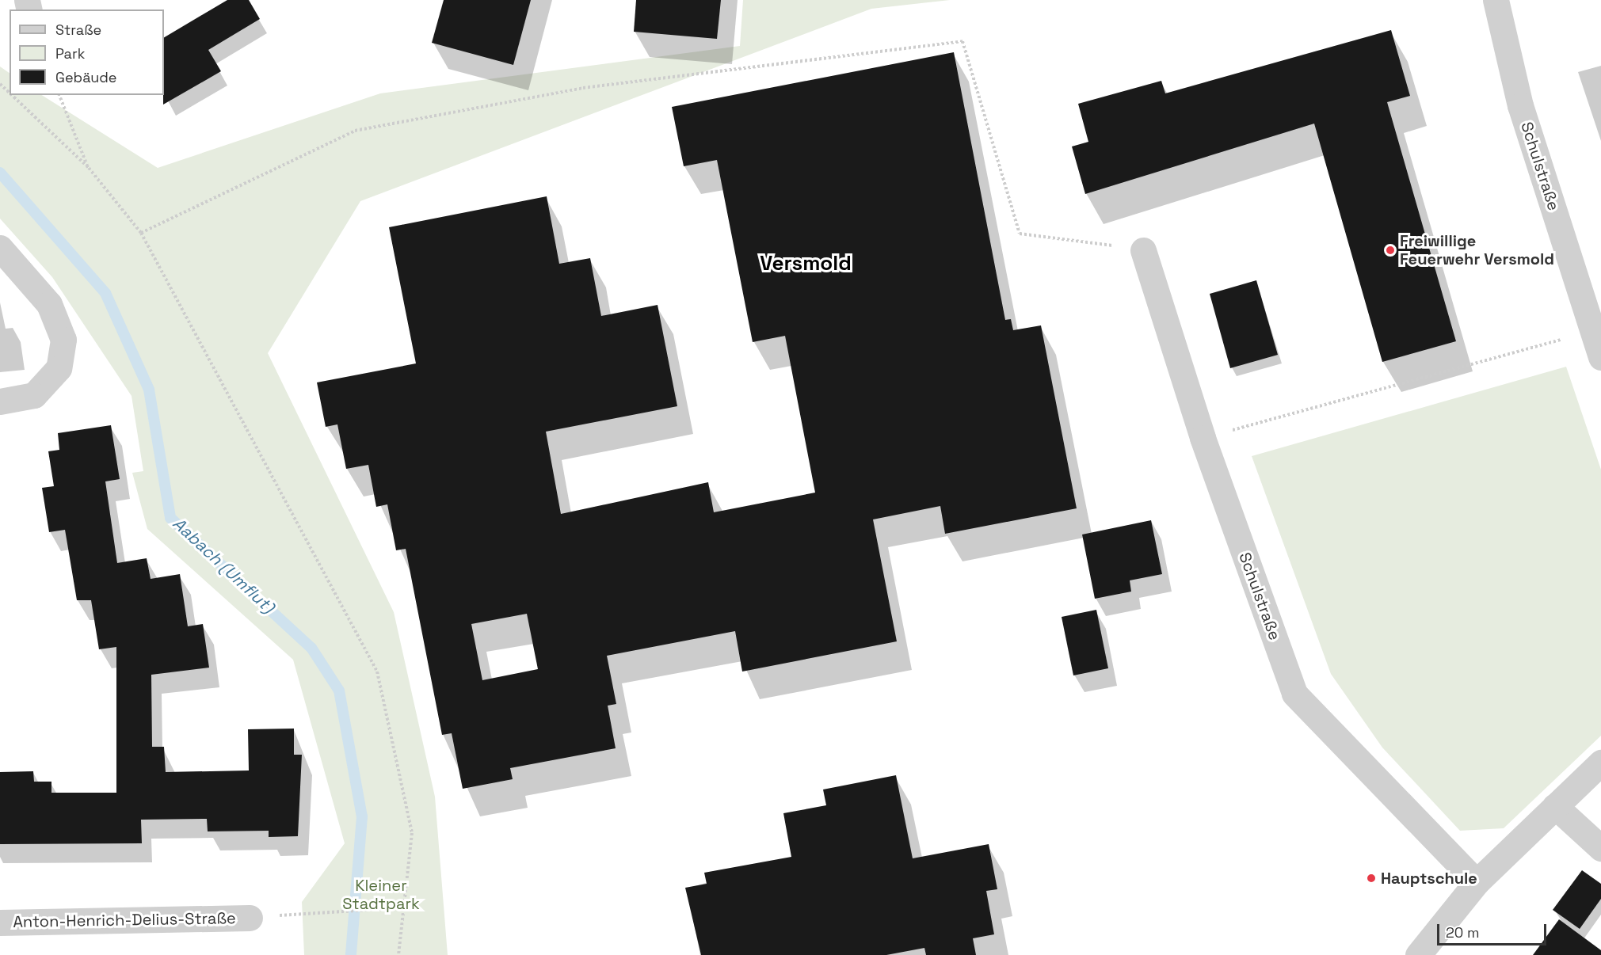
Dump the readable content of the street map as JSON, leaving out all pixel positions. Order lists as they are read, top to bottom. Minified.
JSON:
{"streets":{"street":["Schulstraße","Anton-Henrich-Delius-Straße"]},"districts":["Versmold"],"water":["Aabach (Umflut)"],"parks":["Kleiner Stadtpark"],"places":["Freiwillige Feuerwehr Versmold","Hauptschule"],"legend":["Straße","Park","Gebäude"],"scale_bar":"20 m"}
